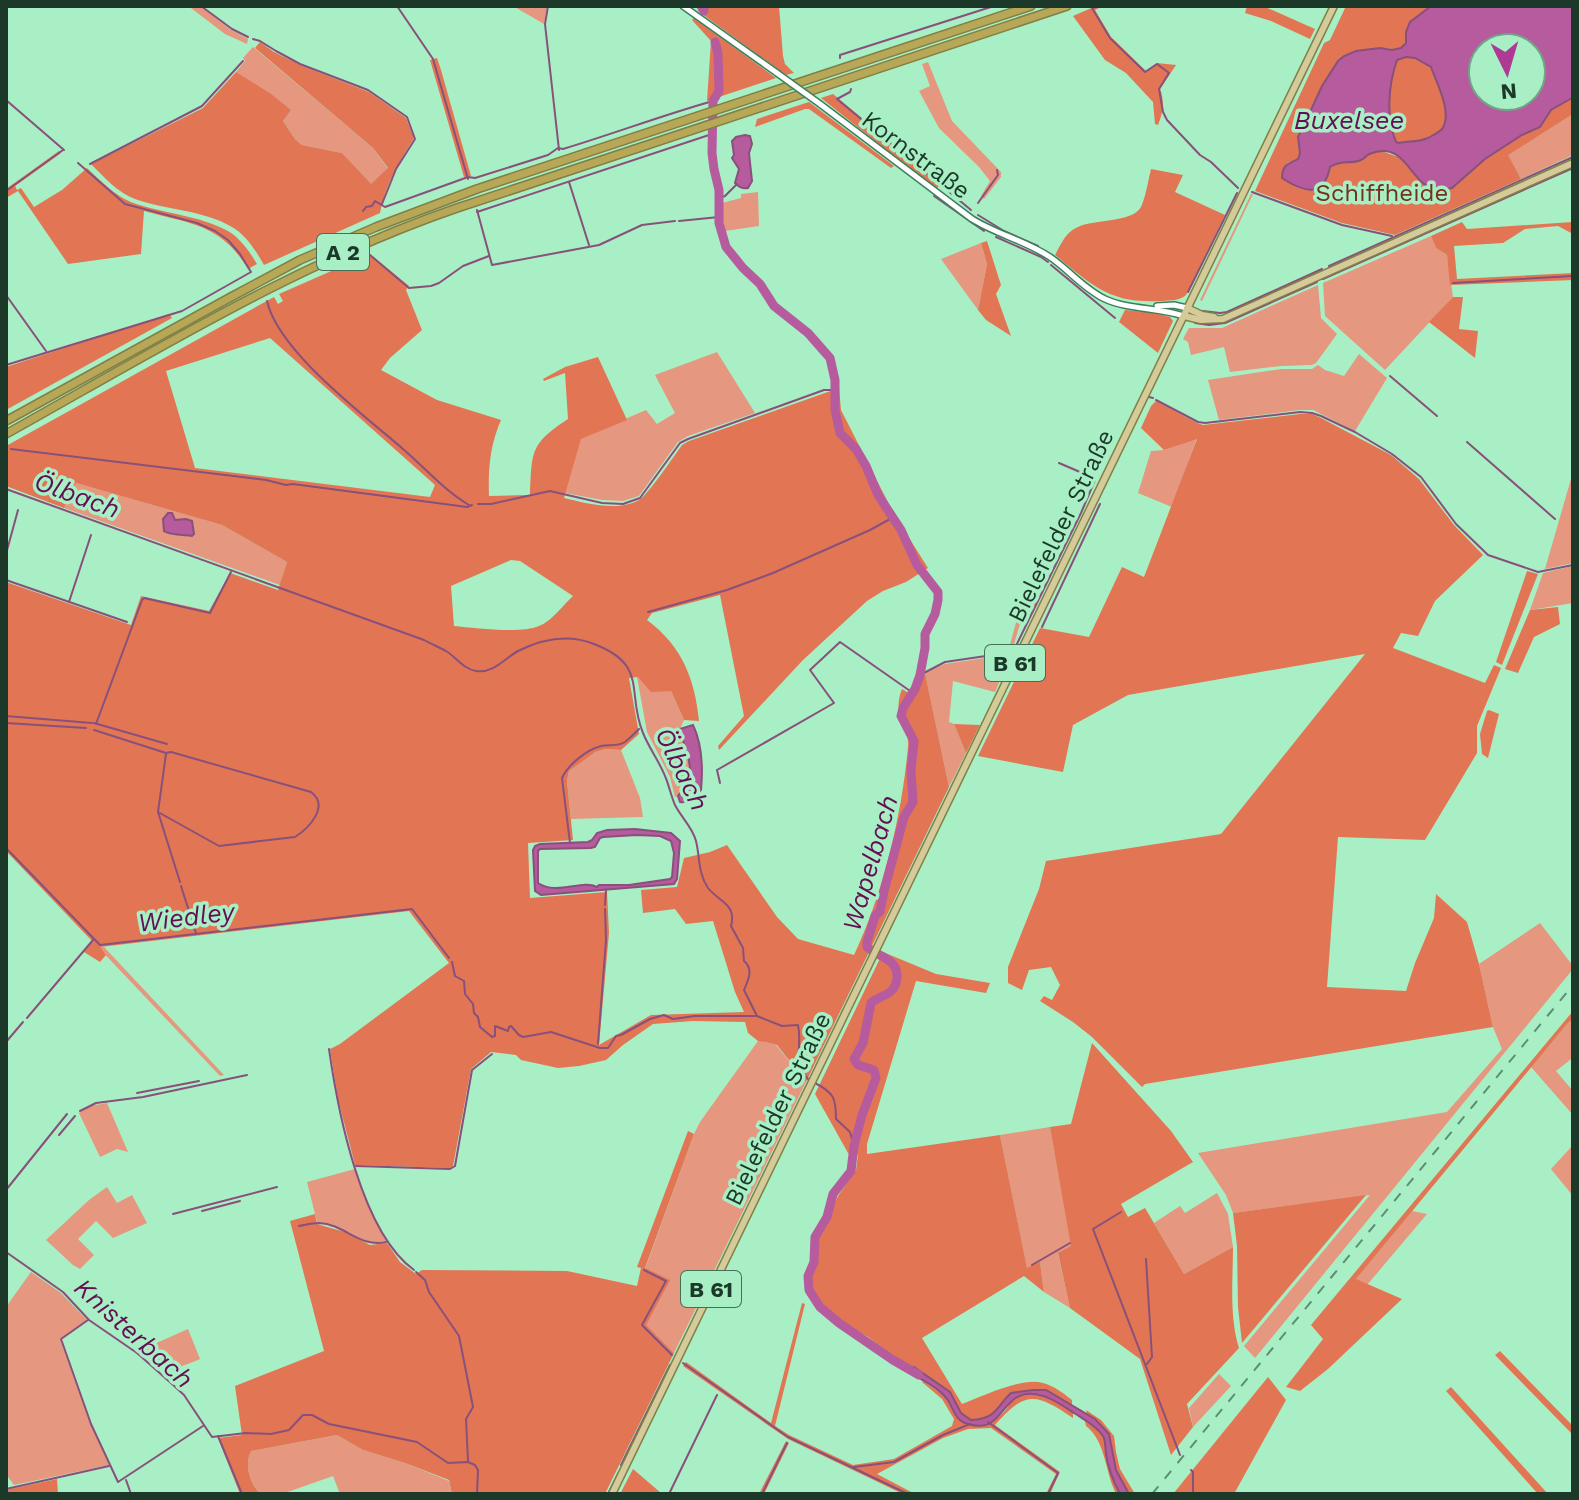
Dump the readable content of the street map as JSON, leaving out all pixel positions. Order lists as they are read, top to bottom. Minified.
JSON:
{"streets":{"highway":["A 2"],"main road":["Bielefelder Straße","B 61"],"street":["Kornstraße"]},"crossings":[["Kornstraße","Bielefelder Straße"]],"water":["Buxelsee","Ölbach","Wapelbach","Wiedley","Knisterbach"],"parks":["Schiffheide"],"north":"bottom"}
